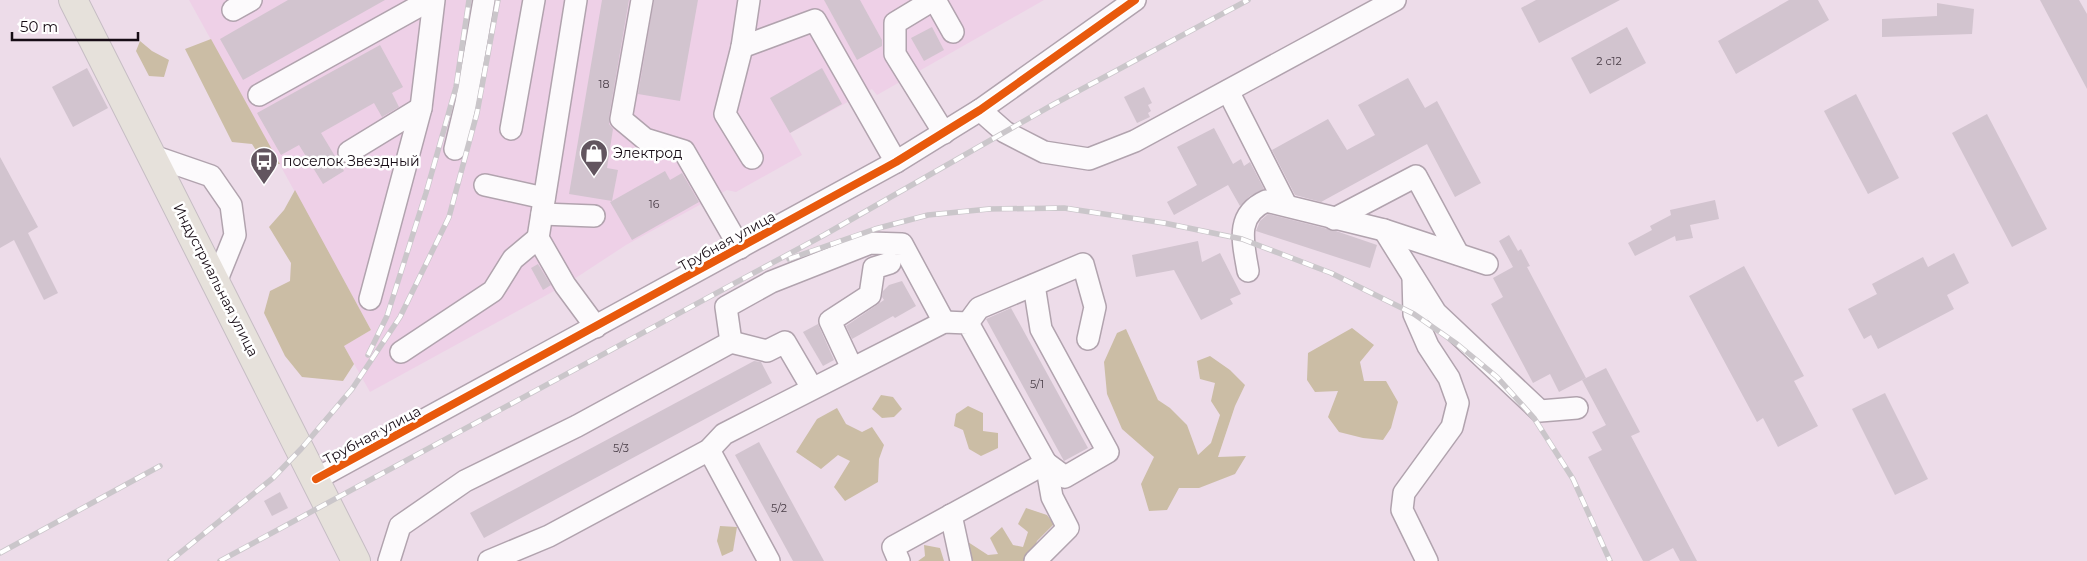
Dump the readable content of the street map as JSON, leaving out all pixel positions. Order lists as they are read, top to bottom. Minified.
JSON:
{"streets":{"main road":["Индустриальная улица"],"street":["Трубная улица"]},"crossings":[["Трубная улица","Индустриальная улица"]],"places":{"shop":["Электрод"],"bus stop":["поселок Звездный"]},"house_numbers":["2 с12","18","16","5/1","5/3","5/2"],"scale_bar":"50 m"}
